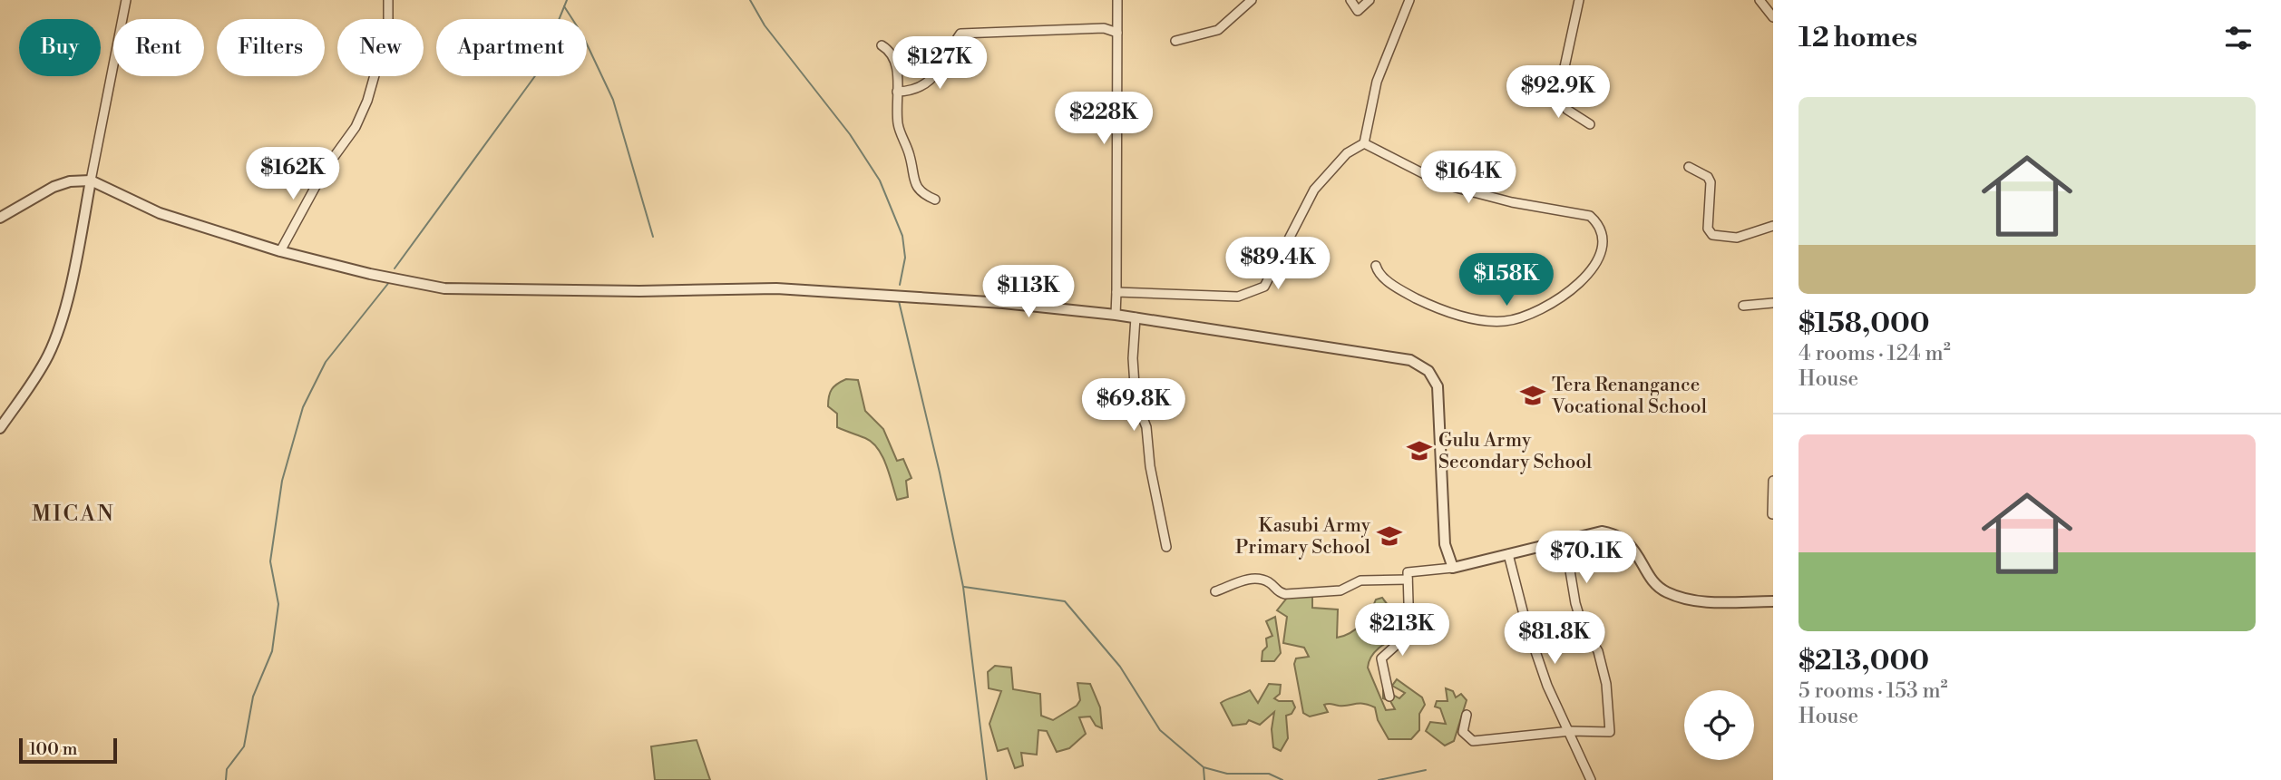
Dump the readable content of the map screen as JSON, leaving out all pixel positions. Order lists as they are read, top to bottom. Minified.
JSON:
{"districts":["MICAN"],"places":{"school or university":["Tera Renangance Vocational School","Gulu Army Secondary School","Kasubi Army Primary School"]},"scale_bar":"100 m","page":{"heading":"12 homes","chip":["Buy","Rent","Filters","New","Apartment"],"price":["$127K","$92.9K","$228K","$162K","$164K","$89.4K","$158K","$113K","$69.8K","$70.1K","$213K","$81.8K"],"list":[{"name":"$158,000","note":"4 rooms · 124 m² · House"},{"name":"$213,000","note":"5 rooms · 153 m² · House"}],"scale":"100 m"}}
